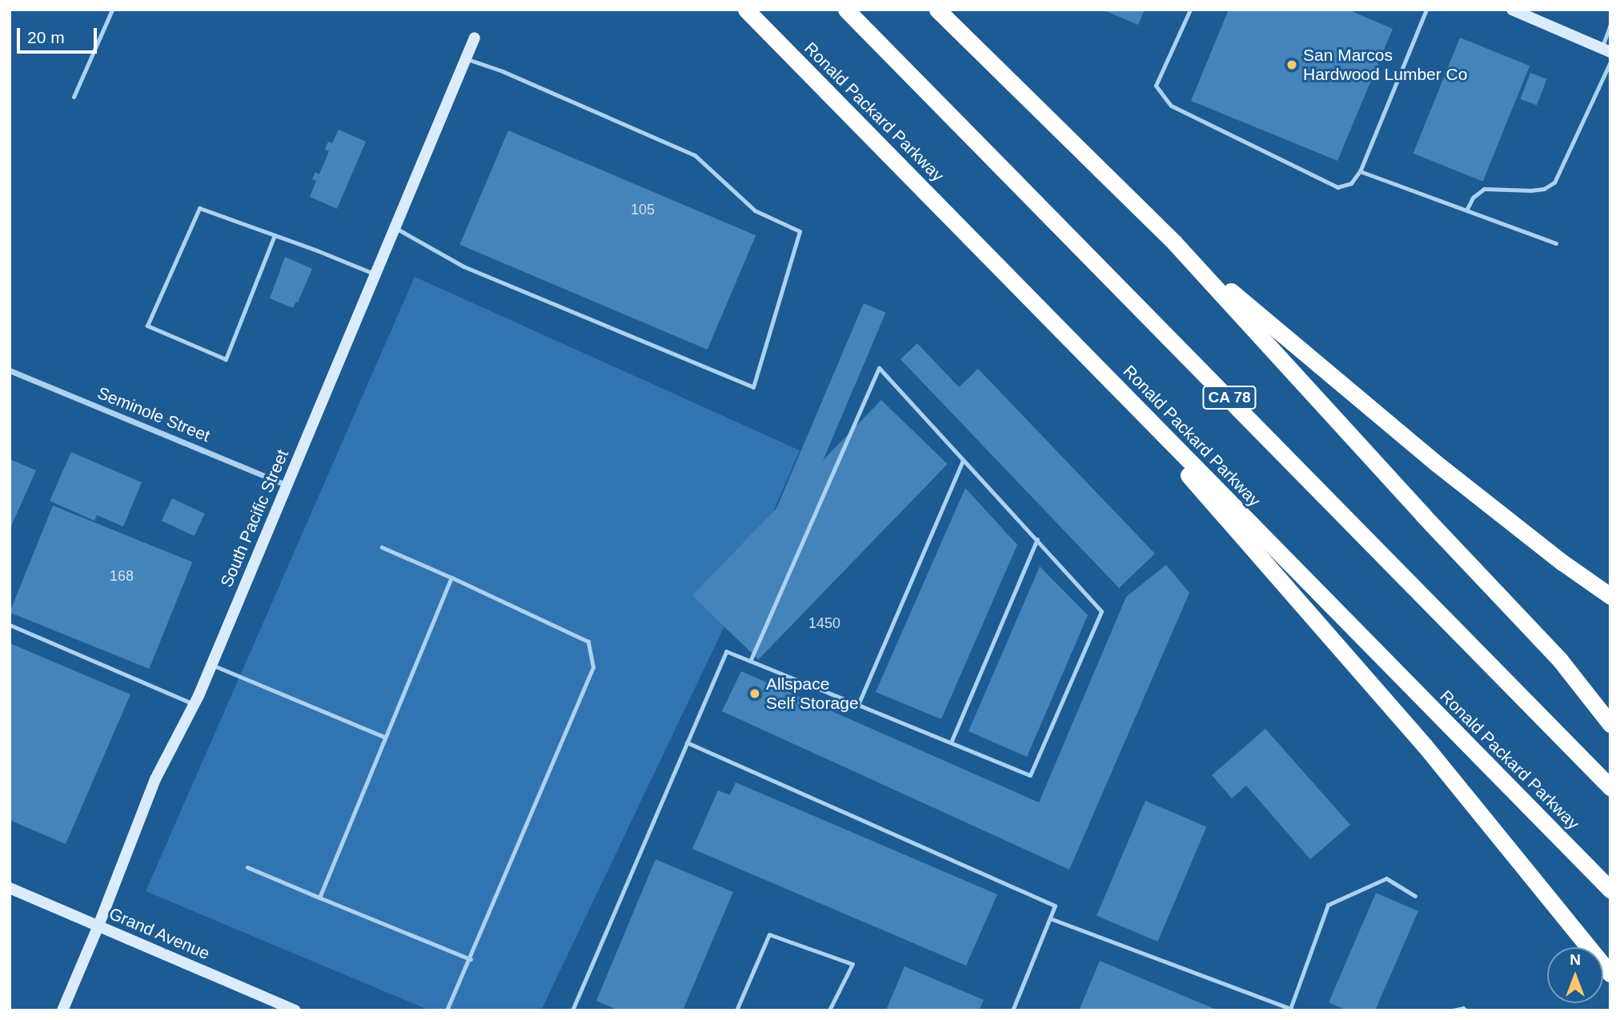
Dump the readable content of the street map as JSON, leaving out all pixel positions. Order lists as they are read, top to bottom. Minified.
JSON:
{"streets":{"highway":["Ronald Packard Parkway","CA 78"],"street":["Seminole Street","South Pacific Street","Grand Avenue"]},"crossings":[["Seminole Street","South Pacific Street"],["South Pacific Street","Grand Avenue"]],"places":["San Marcos Hardwood Lumber Co","Allspace Self Storage"],"house_numbers":["105","168","1450"],"scale_bar":"20 m","north":"top"}
